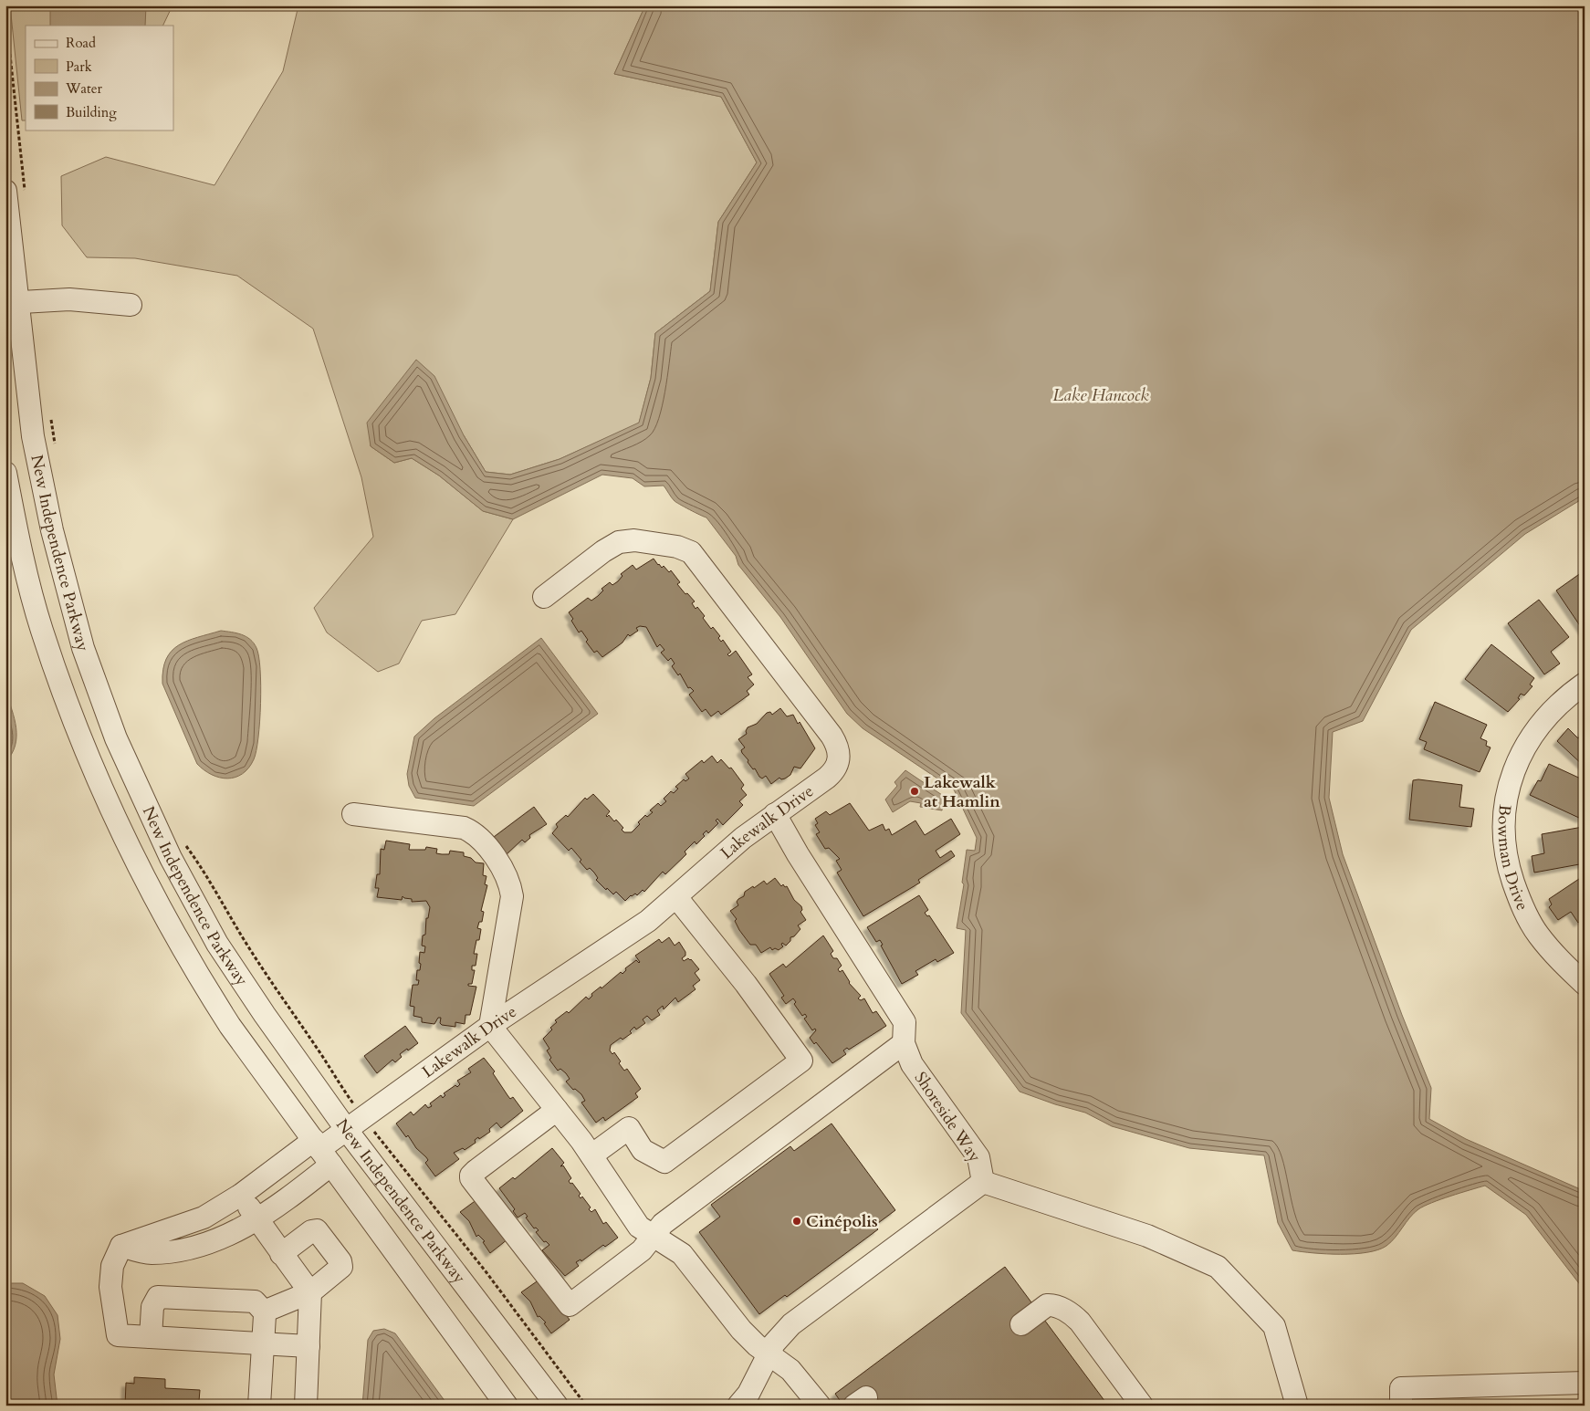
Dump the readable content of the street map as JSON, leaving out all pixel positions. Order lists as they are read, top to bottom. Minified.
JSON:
{"streets":{"street":["New Independence Parkway","Lakewalk Drive","Bowman Drive","Shoreside Way"]},"crossings":[["New Independence Parkway","Lakewalk Drive"],["Lakewalk Drive","Shoreside Way"]],"water":["Lake Hancock"],"places":["Lakewalk at Hamlin","Cinépolis"],"legend":["Road","Park","Water","Building"]}
